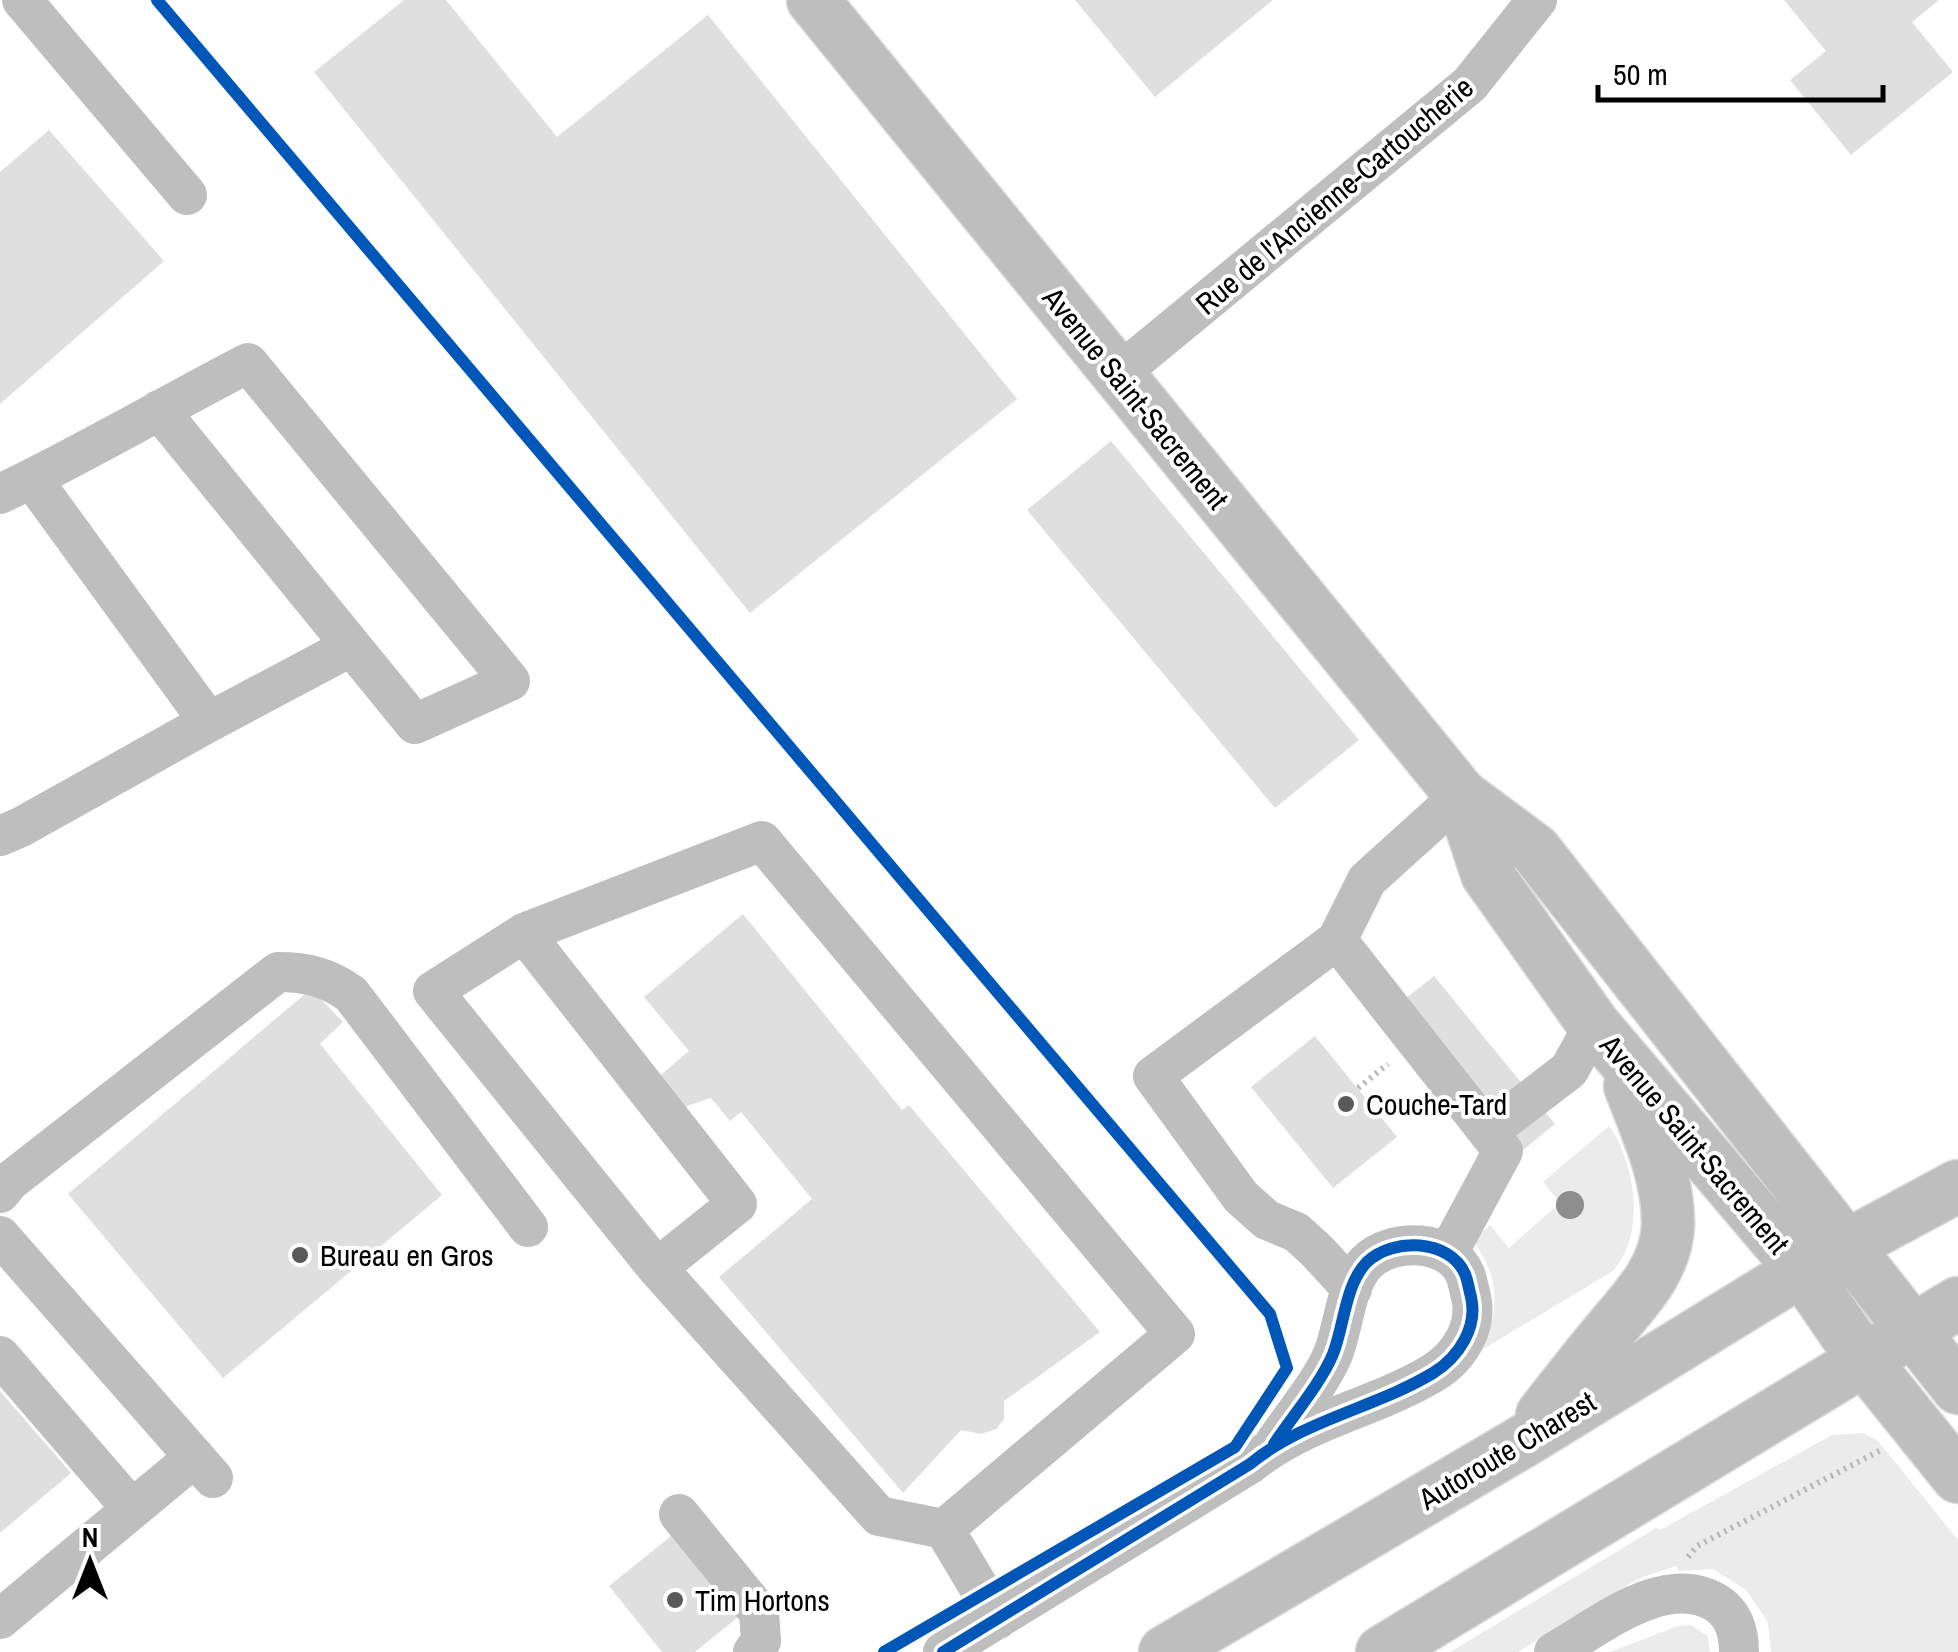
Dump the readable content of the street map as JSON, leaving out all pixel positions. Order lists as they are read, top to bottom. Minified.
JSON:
{"streets":{"main road":["Avenue Saint-Sacrement","Autoroute Charest"],"street":["Rue de l'Ancienne-Cartoucherie"]},"crossings":[["Rue de l'Ancienne-Cartoucherie","Avenue Saint-Sacrement"],["Avenue Saint-Sacrement","Autoroute Charest"]],"places":["Couche-Tard","Bureau en Gros","Tim Hortons"],"scale_bar":"50 m","north":"top"}
